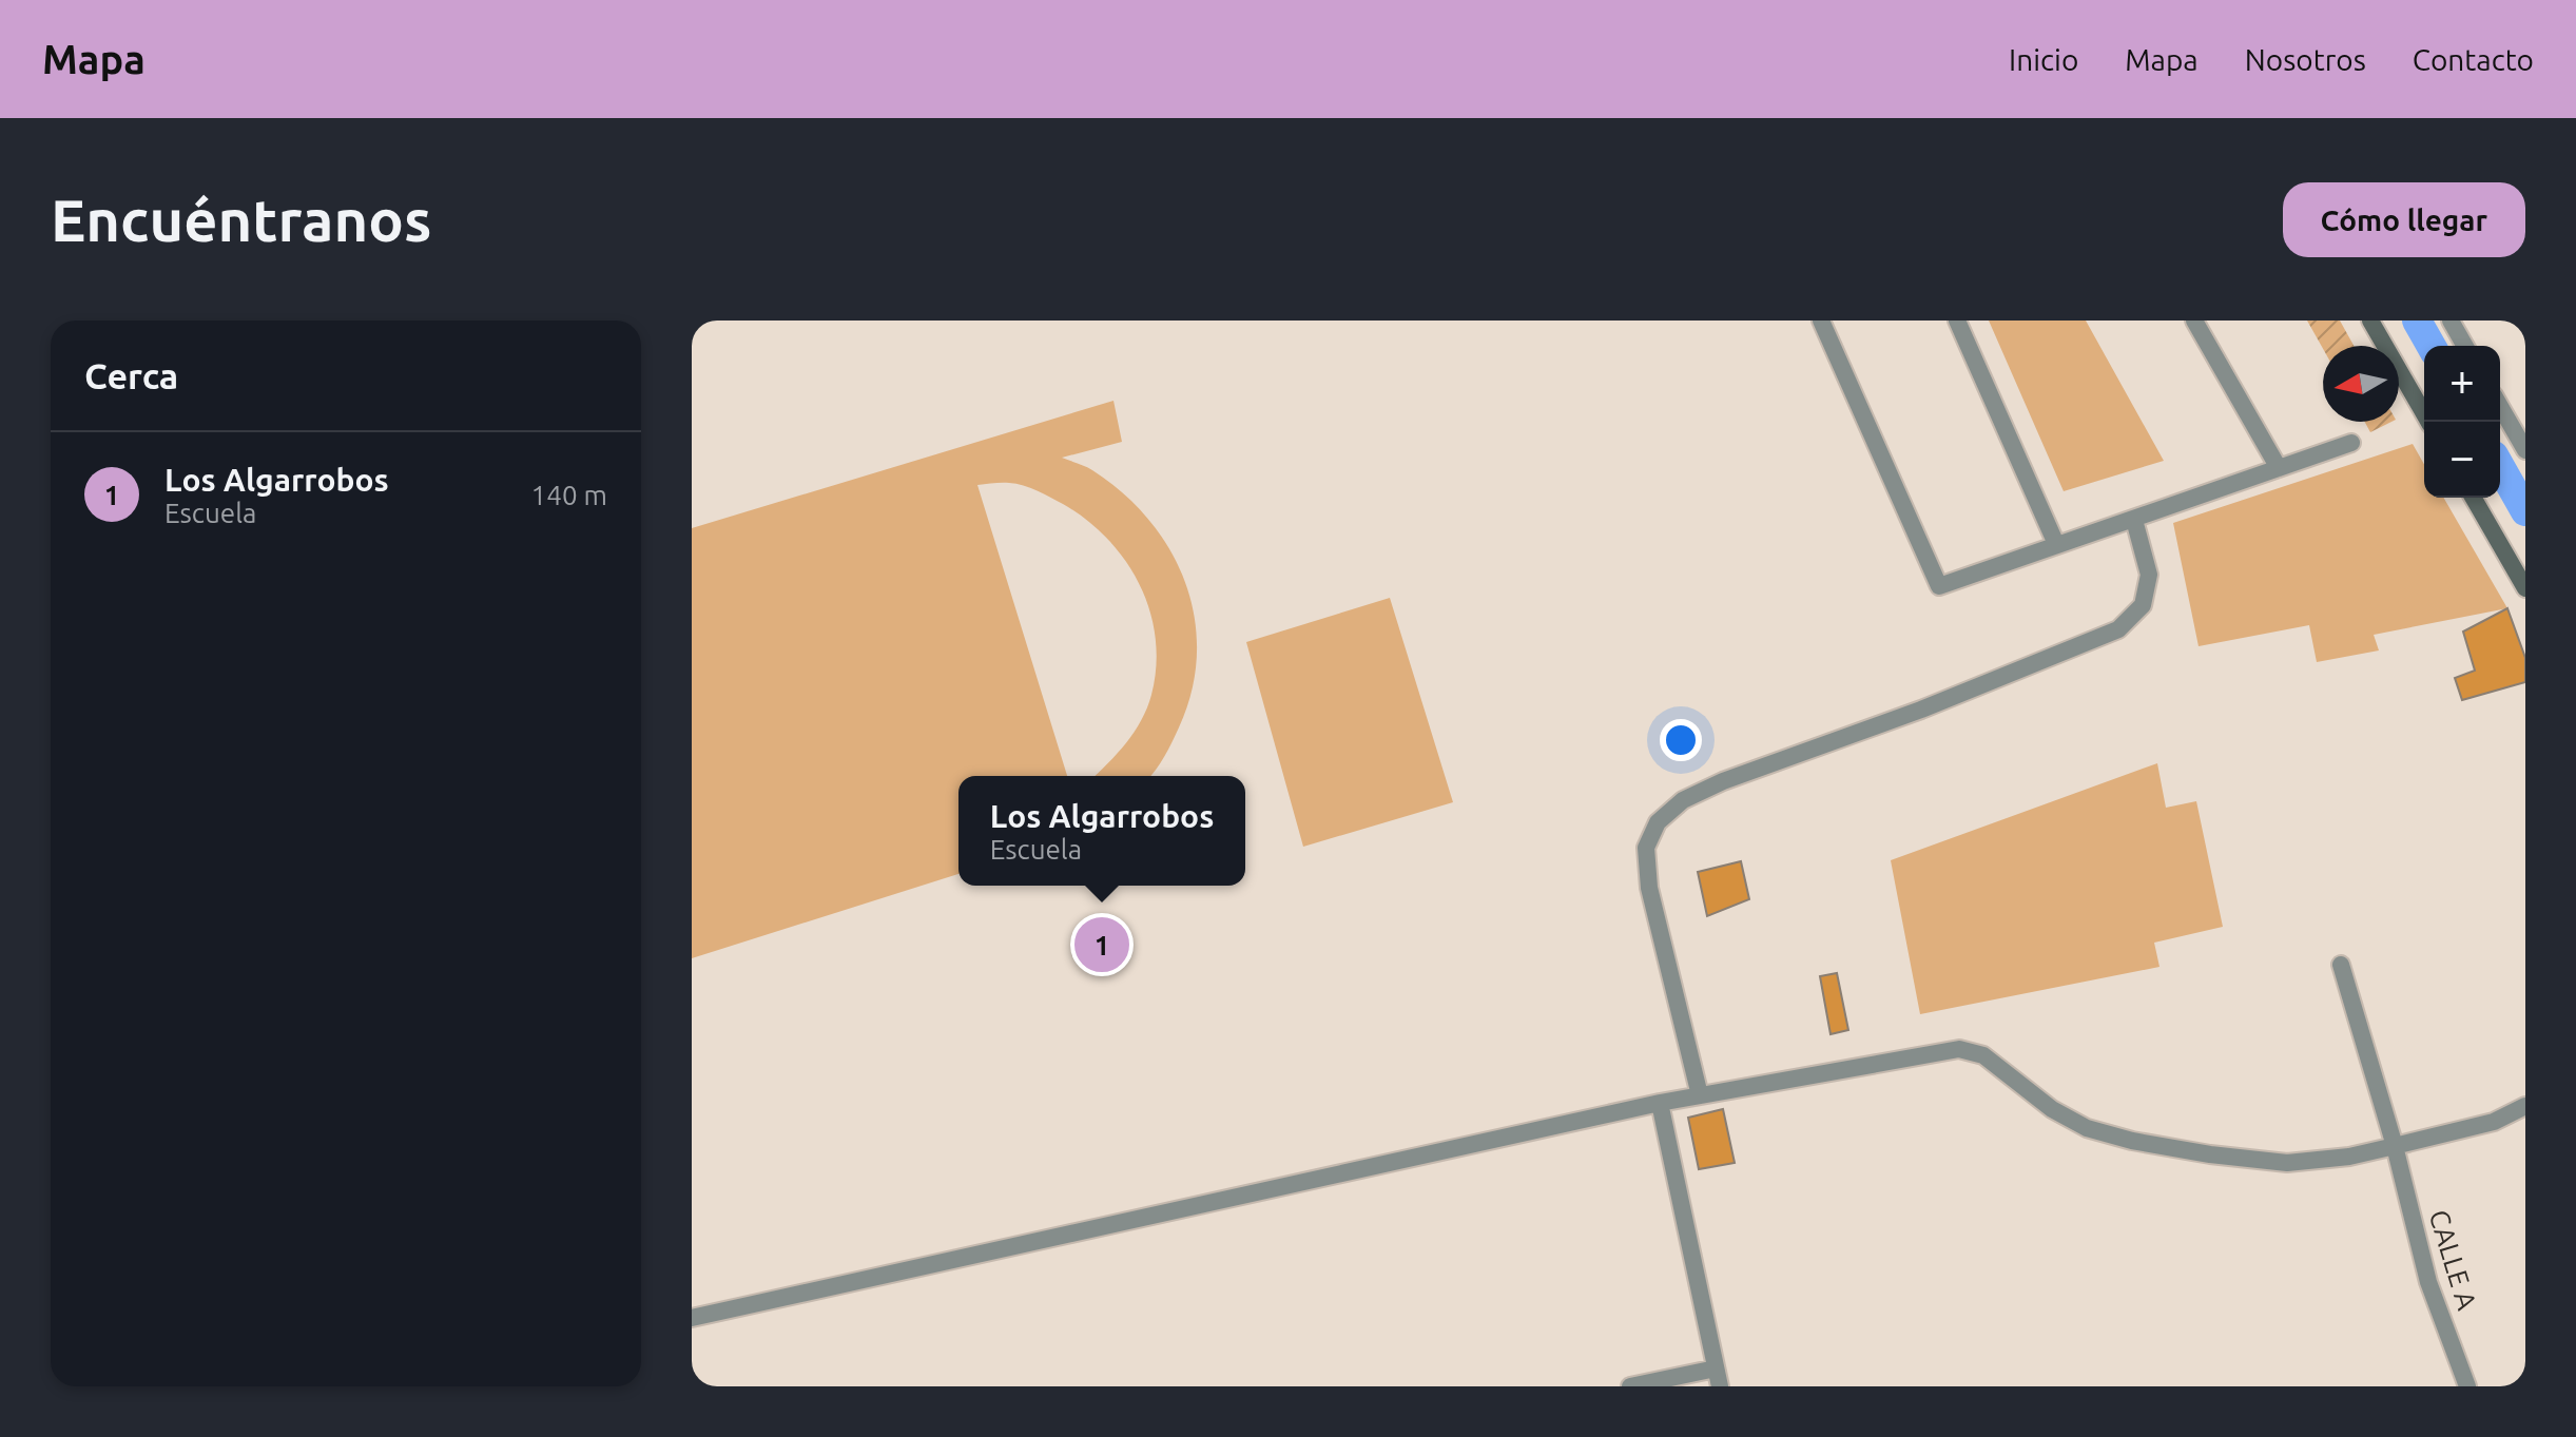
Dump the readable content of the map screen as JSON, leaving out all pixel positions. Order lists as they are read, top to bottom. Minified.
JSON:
{"streets":{"street":["CALLE A"]},"north":"left","page":{"header":"Mapa","nav":["Inicio","Mapa","Nosotros","Contacto"],"buttons":"Cómo llegar","title":"Encuéntranos","heading":"Cerca","map_buttons":["+","−"],"list":[{"mark":"1","name":"Los Algarrobos","note":"Escuela","value":"140 m"}],"popup":["Los Algarrobos","Escuela"],"pins":"1"}}
